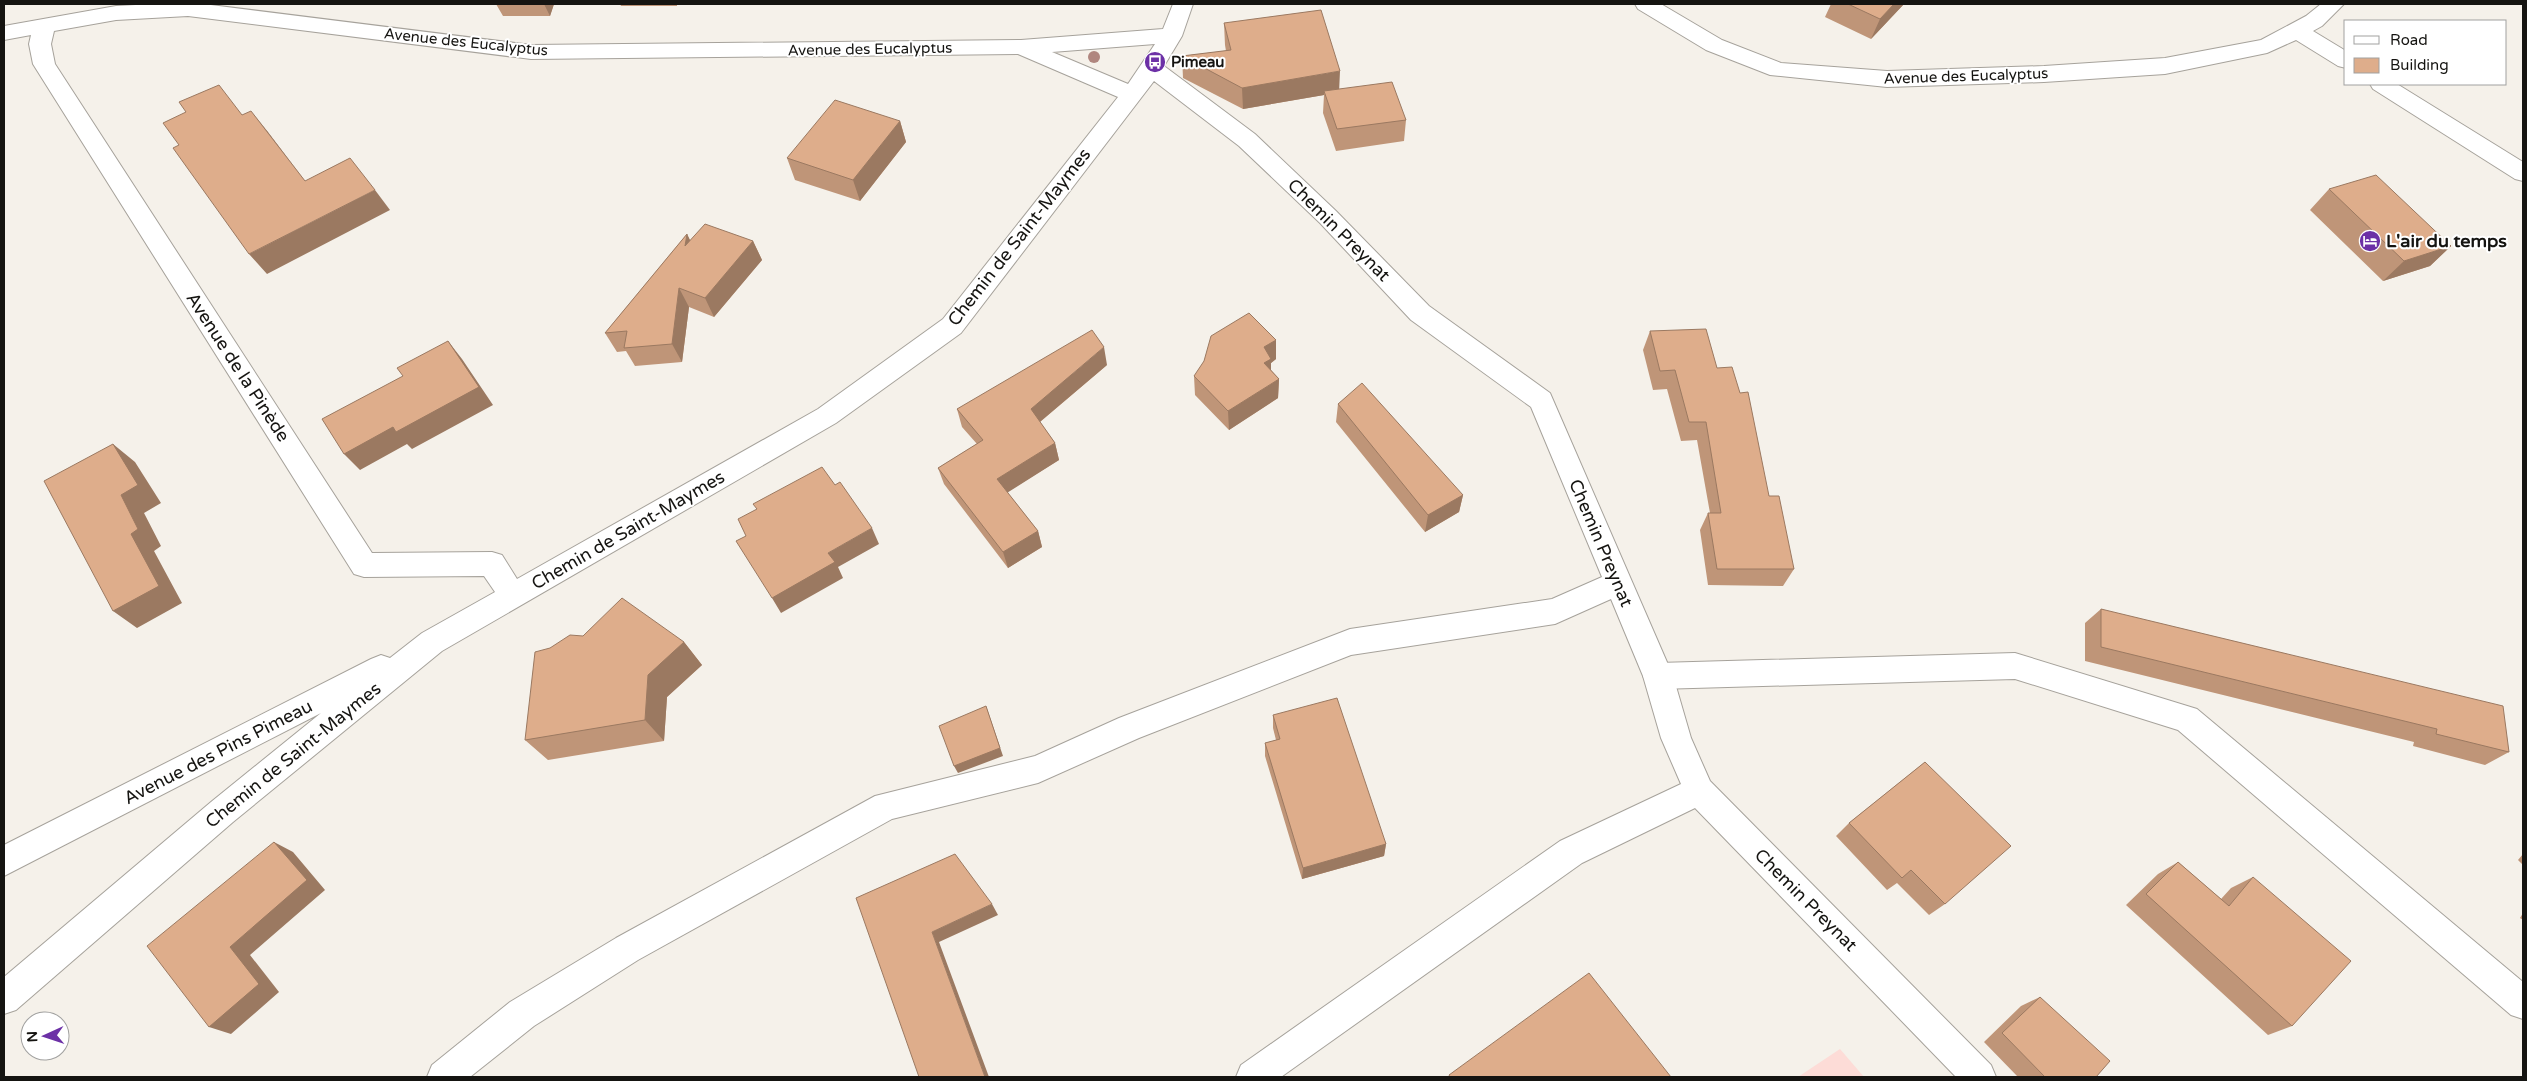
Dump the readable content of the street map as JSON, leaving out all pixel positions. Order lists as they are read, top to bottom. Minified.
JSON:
{"streets":{"street":["Avenue des Eucalyptus","Chemin Preynat","Chemin de Saint-Maymes","Avenue de la Pinède","Avenue des Pins Pimeau"]},"crossings":[["Avenue des Eucalyptus","Chemin de Saint-Maymes"],["Avenue des Eucalyptus","Avenue de la Pinède"],["Chemin Preynat","Chemin de Saint-Maymes"],["Chemin de Saint-Maymes","Avenue de la Pinède"],["Chemin de Saint-Maymes","Avenue des Pins Pimeau"]],"places":{"bus stop":["Pimeau"],"hotel":["L'air du temps"]},"legend":["Road","Building"],"north":"left"}
